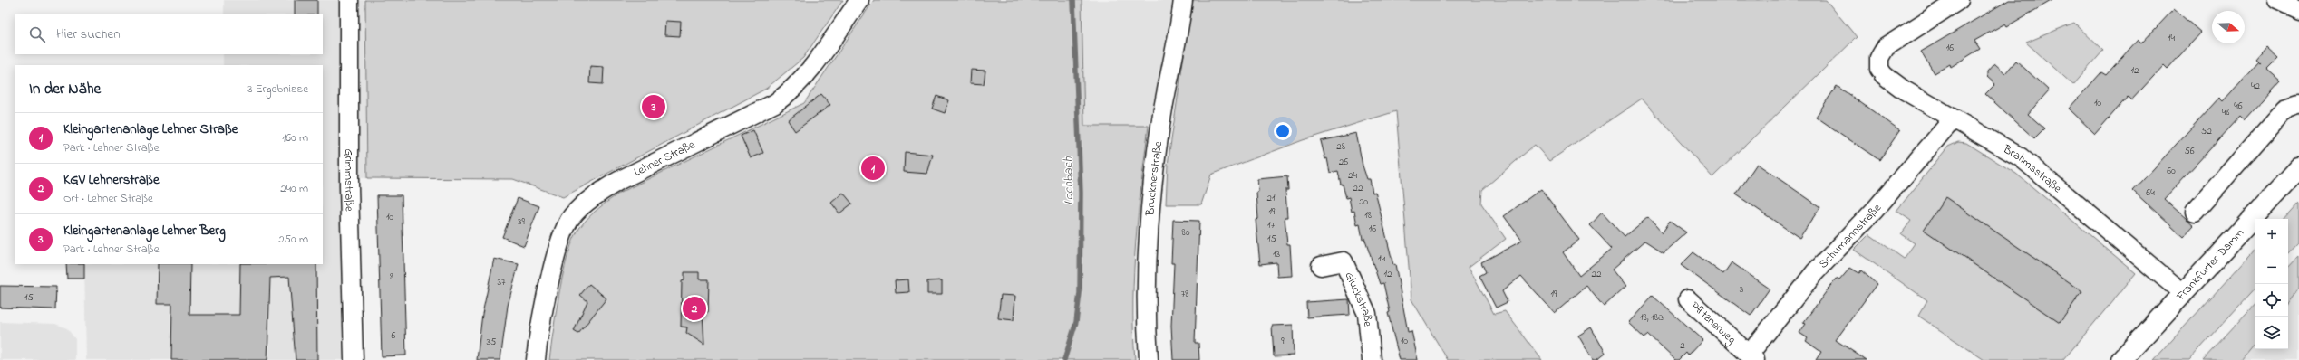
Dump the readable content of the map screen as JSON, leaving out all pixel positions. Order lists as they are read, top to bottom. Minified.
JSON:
{"streets":{"main road":["Frankfurter Damm"],"street":["Lehner Straße","Brahmsstraße","Brucknerstraße","Grimmstraße","Schumannstraße","Gluckstraße","Pfitznerweg"]},"crossings":[["Brahmsstraße","Schumannstraße"],["Brahmsstraße","Frankfurter Damm"],["Schumannstraße","Pfitznerweg"]],"water":["Lochbach"],"house_numbers":["14","16","12","42","10","46","48","52","28","56","26","60","24","22","64","21","20","19","18","10","39","17","16","80","15","13","14","12","22","8","37","3","78","19","15","18, 18a","6","9","10","35","2"],"north":"right","page":{"search":"Hier suchen","heading":["In der Nähe","3 Ergebnisse"],"pins":["3","1","2"],"list":[{"mark":"1","name":"Kleingartenanlage Lehner Straße","note":"Park · Lehner Straße","value":"160 m"},{"mark":"2","name":"KGV Lehnerstraße","note":"Ort · Lehner Straße","value":"240 m"},{"mark":"3","name":"Kleingartenanlage Lehner Berg","note":"Park · Lehner Straße","value":"250 m"}],"map_buttons":["+","−"]}}
